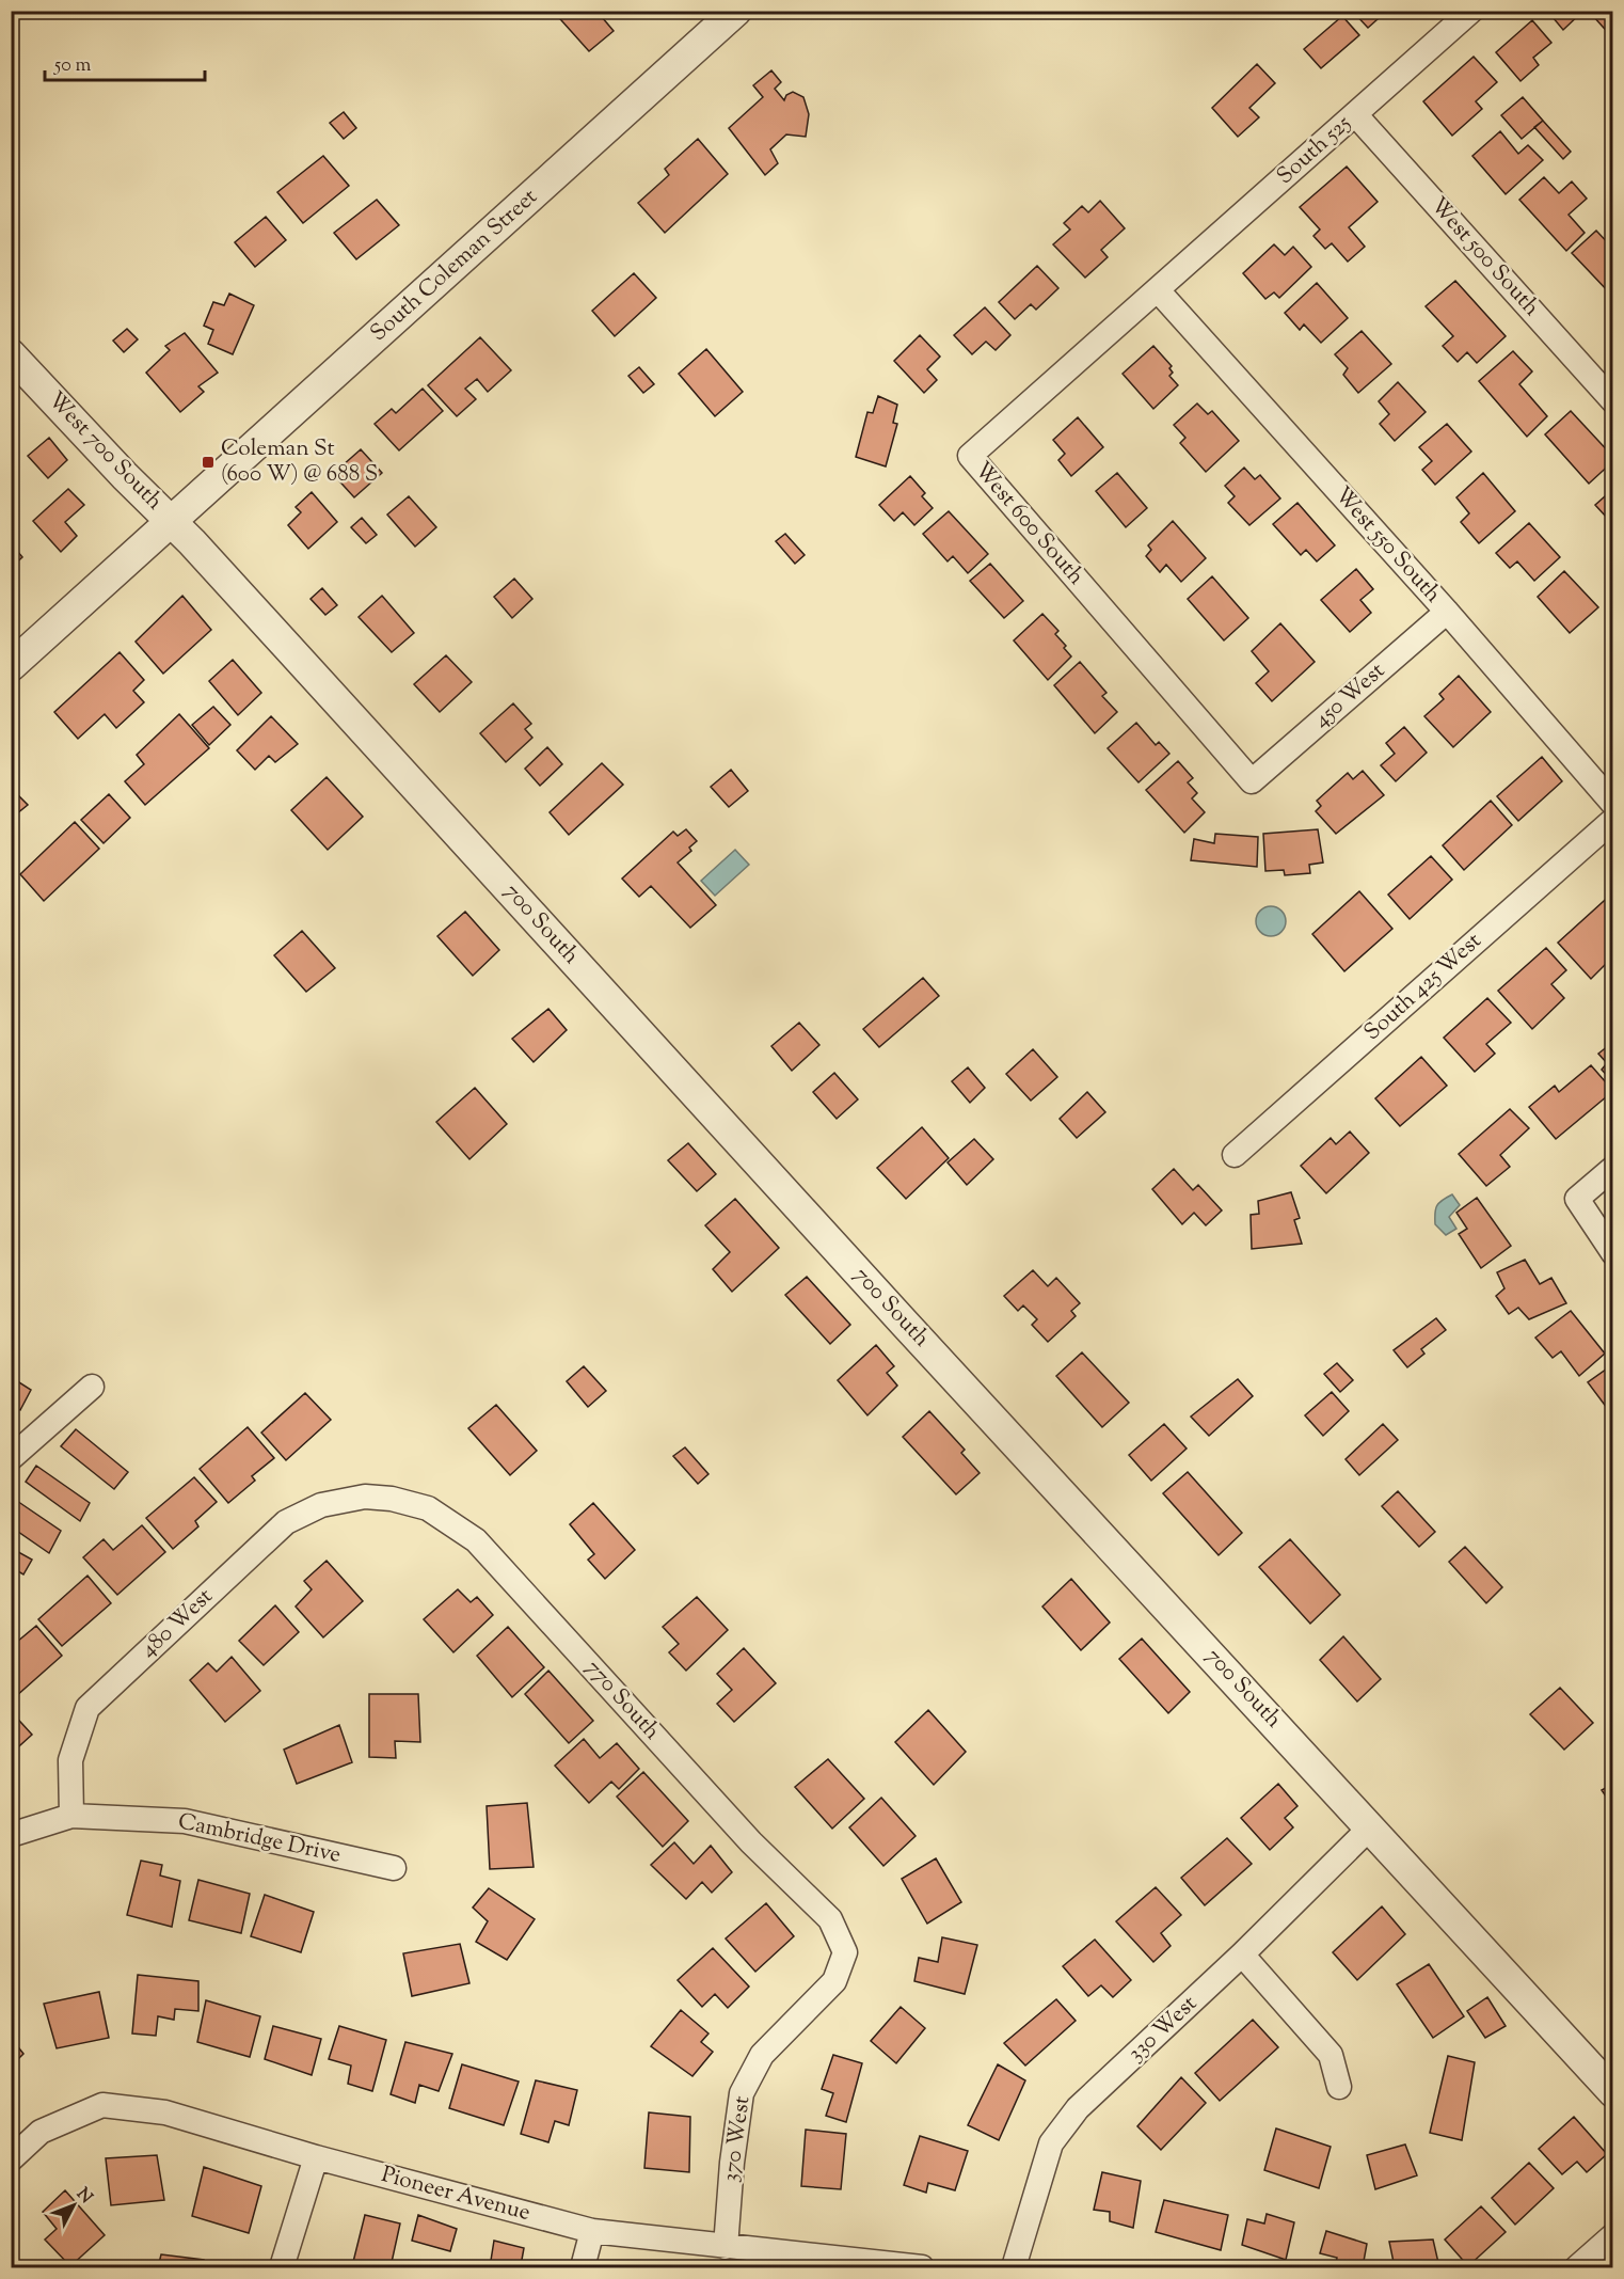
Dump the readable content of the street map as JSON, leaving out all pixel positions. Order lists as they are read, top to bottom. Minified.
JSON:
{"streets":{"street":["South 525","West 500 South","South Coleman Street","West 700 South","West 600 South","West 550 South","450 West","700 South","South 425 West","480 West","770 South","Cambridge Drive","330 West","370 West","Pioneer Avenue"]},"crossings":[["South 525","West 500 South"],["South 525","West 600 South"],["South 525","West 550 South"],["South Coleman Street","West 700 South"],["South Coleman Street","700 South"],["West 700 South","700 South"],["West 600 South","West 550 South"],["West 600 South","450 West"],["West 550 South","450 West"],["700 South","330 West"],["480 West","770 South"],["480 West","Cambridge Drive"],["770 South","370 West"],["370 West","Pioneer Avenue"]],"places":{"transit":["Coleman St (600 W) @ 688 S"]},"scale_bar":"50 m","north":"top right"}
